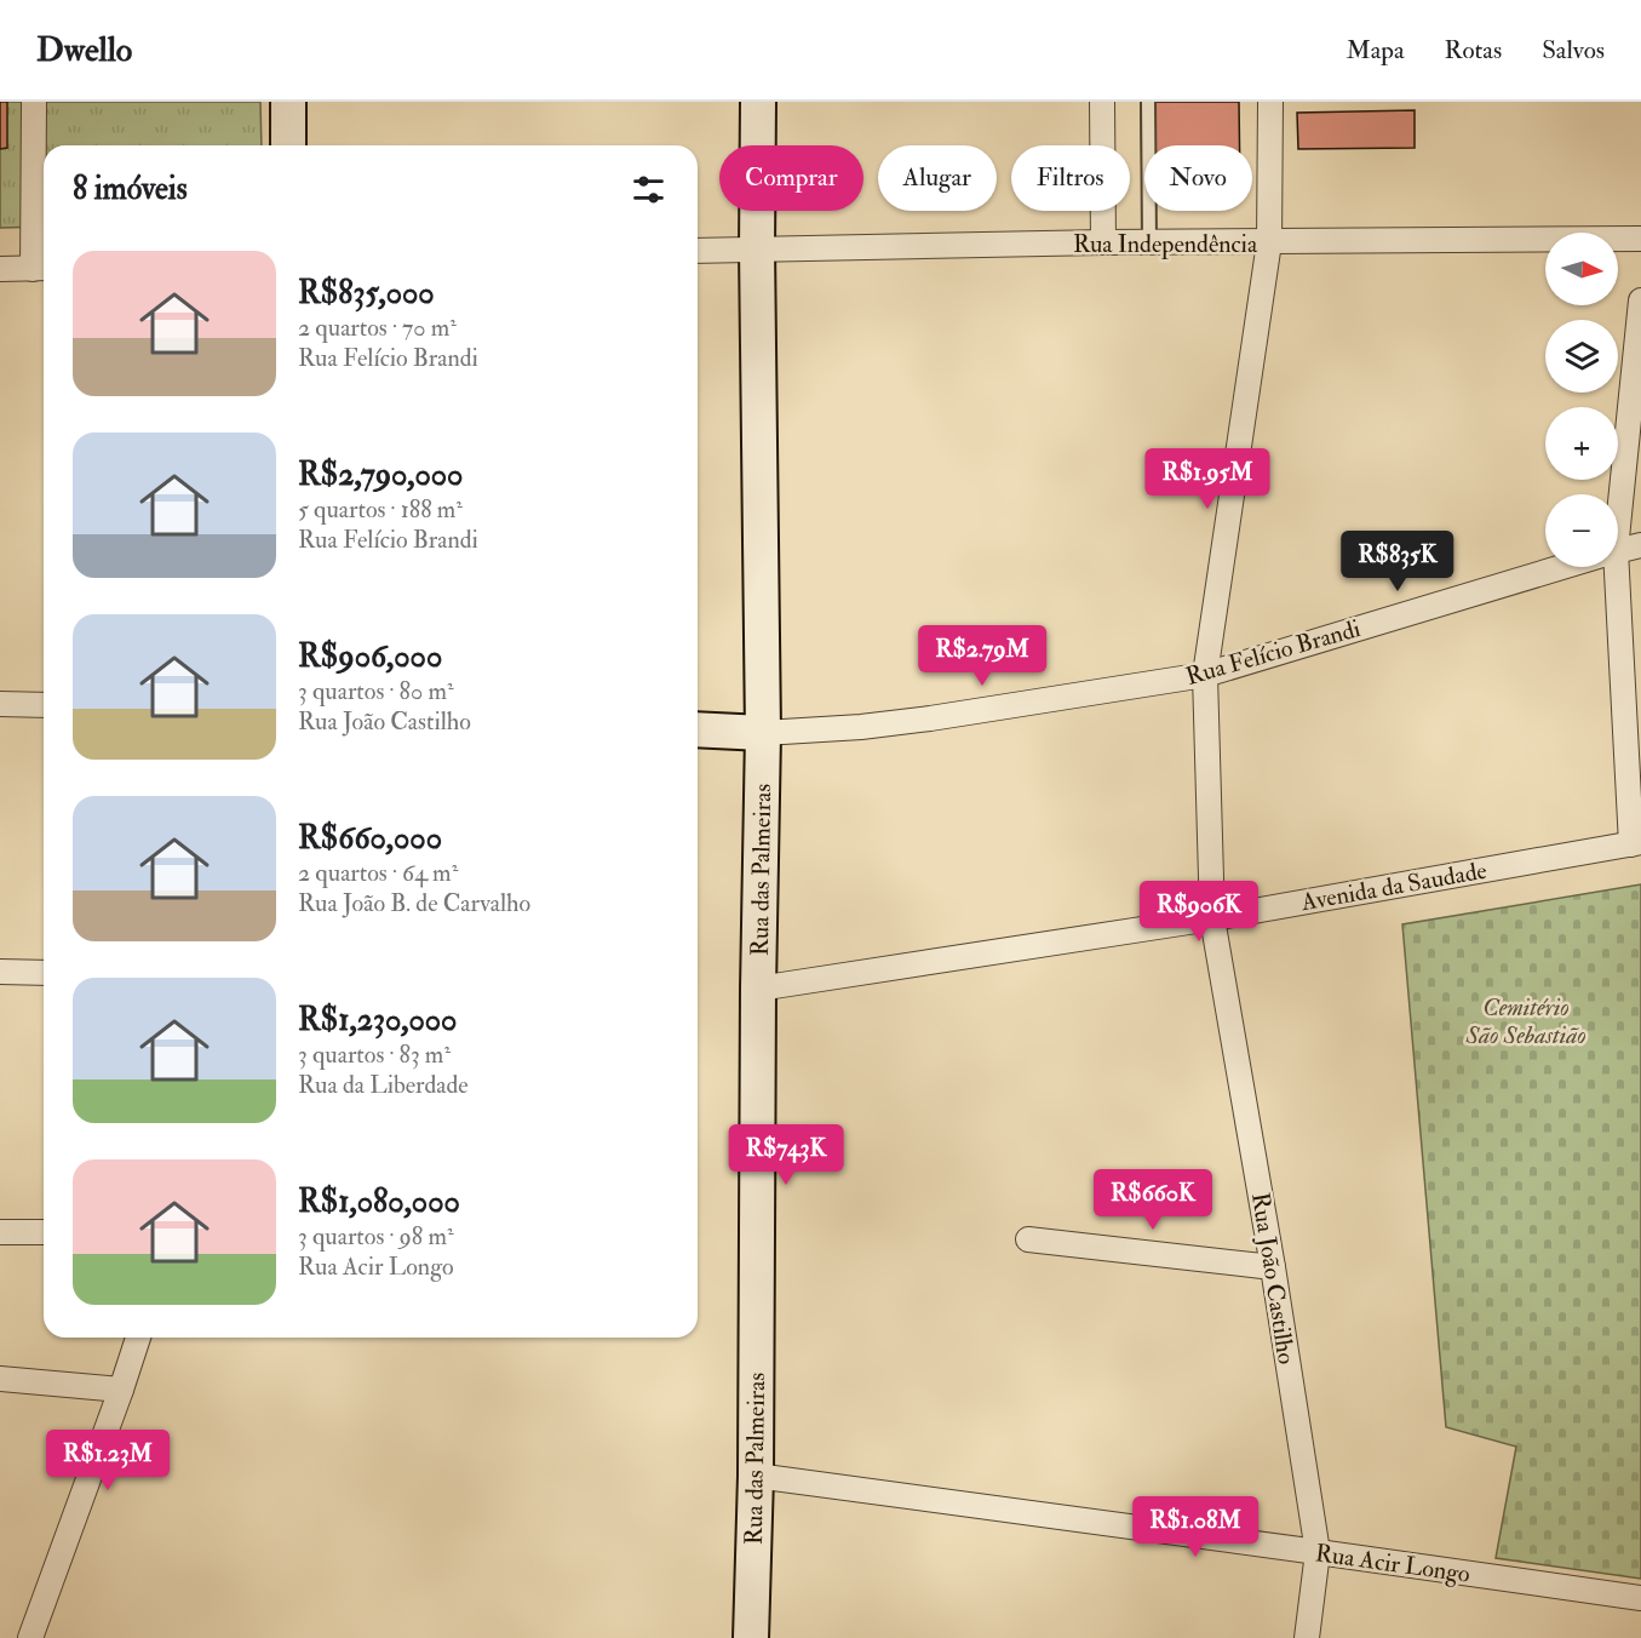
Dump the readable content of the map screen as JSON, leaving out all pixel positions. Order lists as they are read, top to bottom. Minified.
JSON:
{"streets":{"main road":["Rua das Palmeiras"],"street":["Rua Independência","Rua Felício Brandi","Avenida da Saudade","Rua João Castilho","Rua Acir Longo"]},"crossings":[["Rua Independência","Rua das Palmeiras"],["Rua Independência","Rua João Castilho"],["Rua Felício Brandi","Rua das Palmeiras"],["Rua Felício Brandi","Rua João Castilho"],["Rua das Palmeiras","Avenida da Saudade"],["Rua das Palmeiras","Rua Acir Longo"],["Avenida da Saudade","Rua João Castilho"],["Rua João Castilho","Rua Acir Longo"]],"parks":["Cemitério São Sebastião"],"north":"right","page":{"header":"Dwello","nav":["Mapa","Rotas","Salvos"],"chip":["Comprar","Alugar","Filtros","Novo"],"heading":"8 imóveis","map_buttons":["+","−"],"list":[{"name":"R$835,000","note":"2 quartos · 70 m² · Rua Felício Brandi"},{"name":"R$2,790,000","note":"5 quartos · 188 m² · Rua Felício Brandi"},{"name":"R$906,000","note":"3 quartos · 80 m² · Rua João Castilho"},{"name":"R$660,000","note":"2 quartos · 64 m² · Rua João B. de Carvalho"},{"name":"R$1,230,000","note":"3 quartos · 83 m² · Rua da Liberdade"},{"name":"R$1,080,000","note":"3 quartos · 98 m² · Rua Acir Longo"}],"price":["R$1.95M","R$835K","R$2.79M","R$906K","R$743K","R$660K","R$1.23M","R$1.08M"]}}
